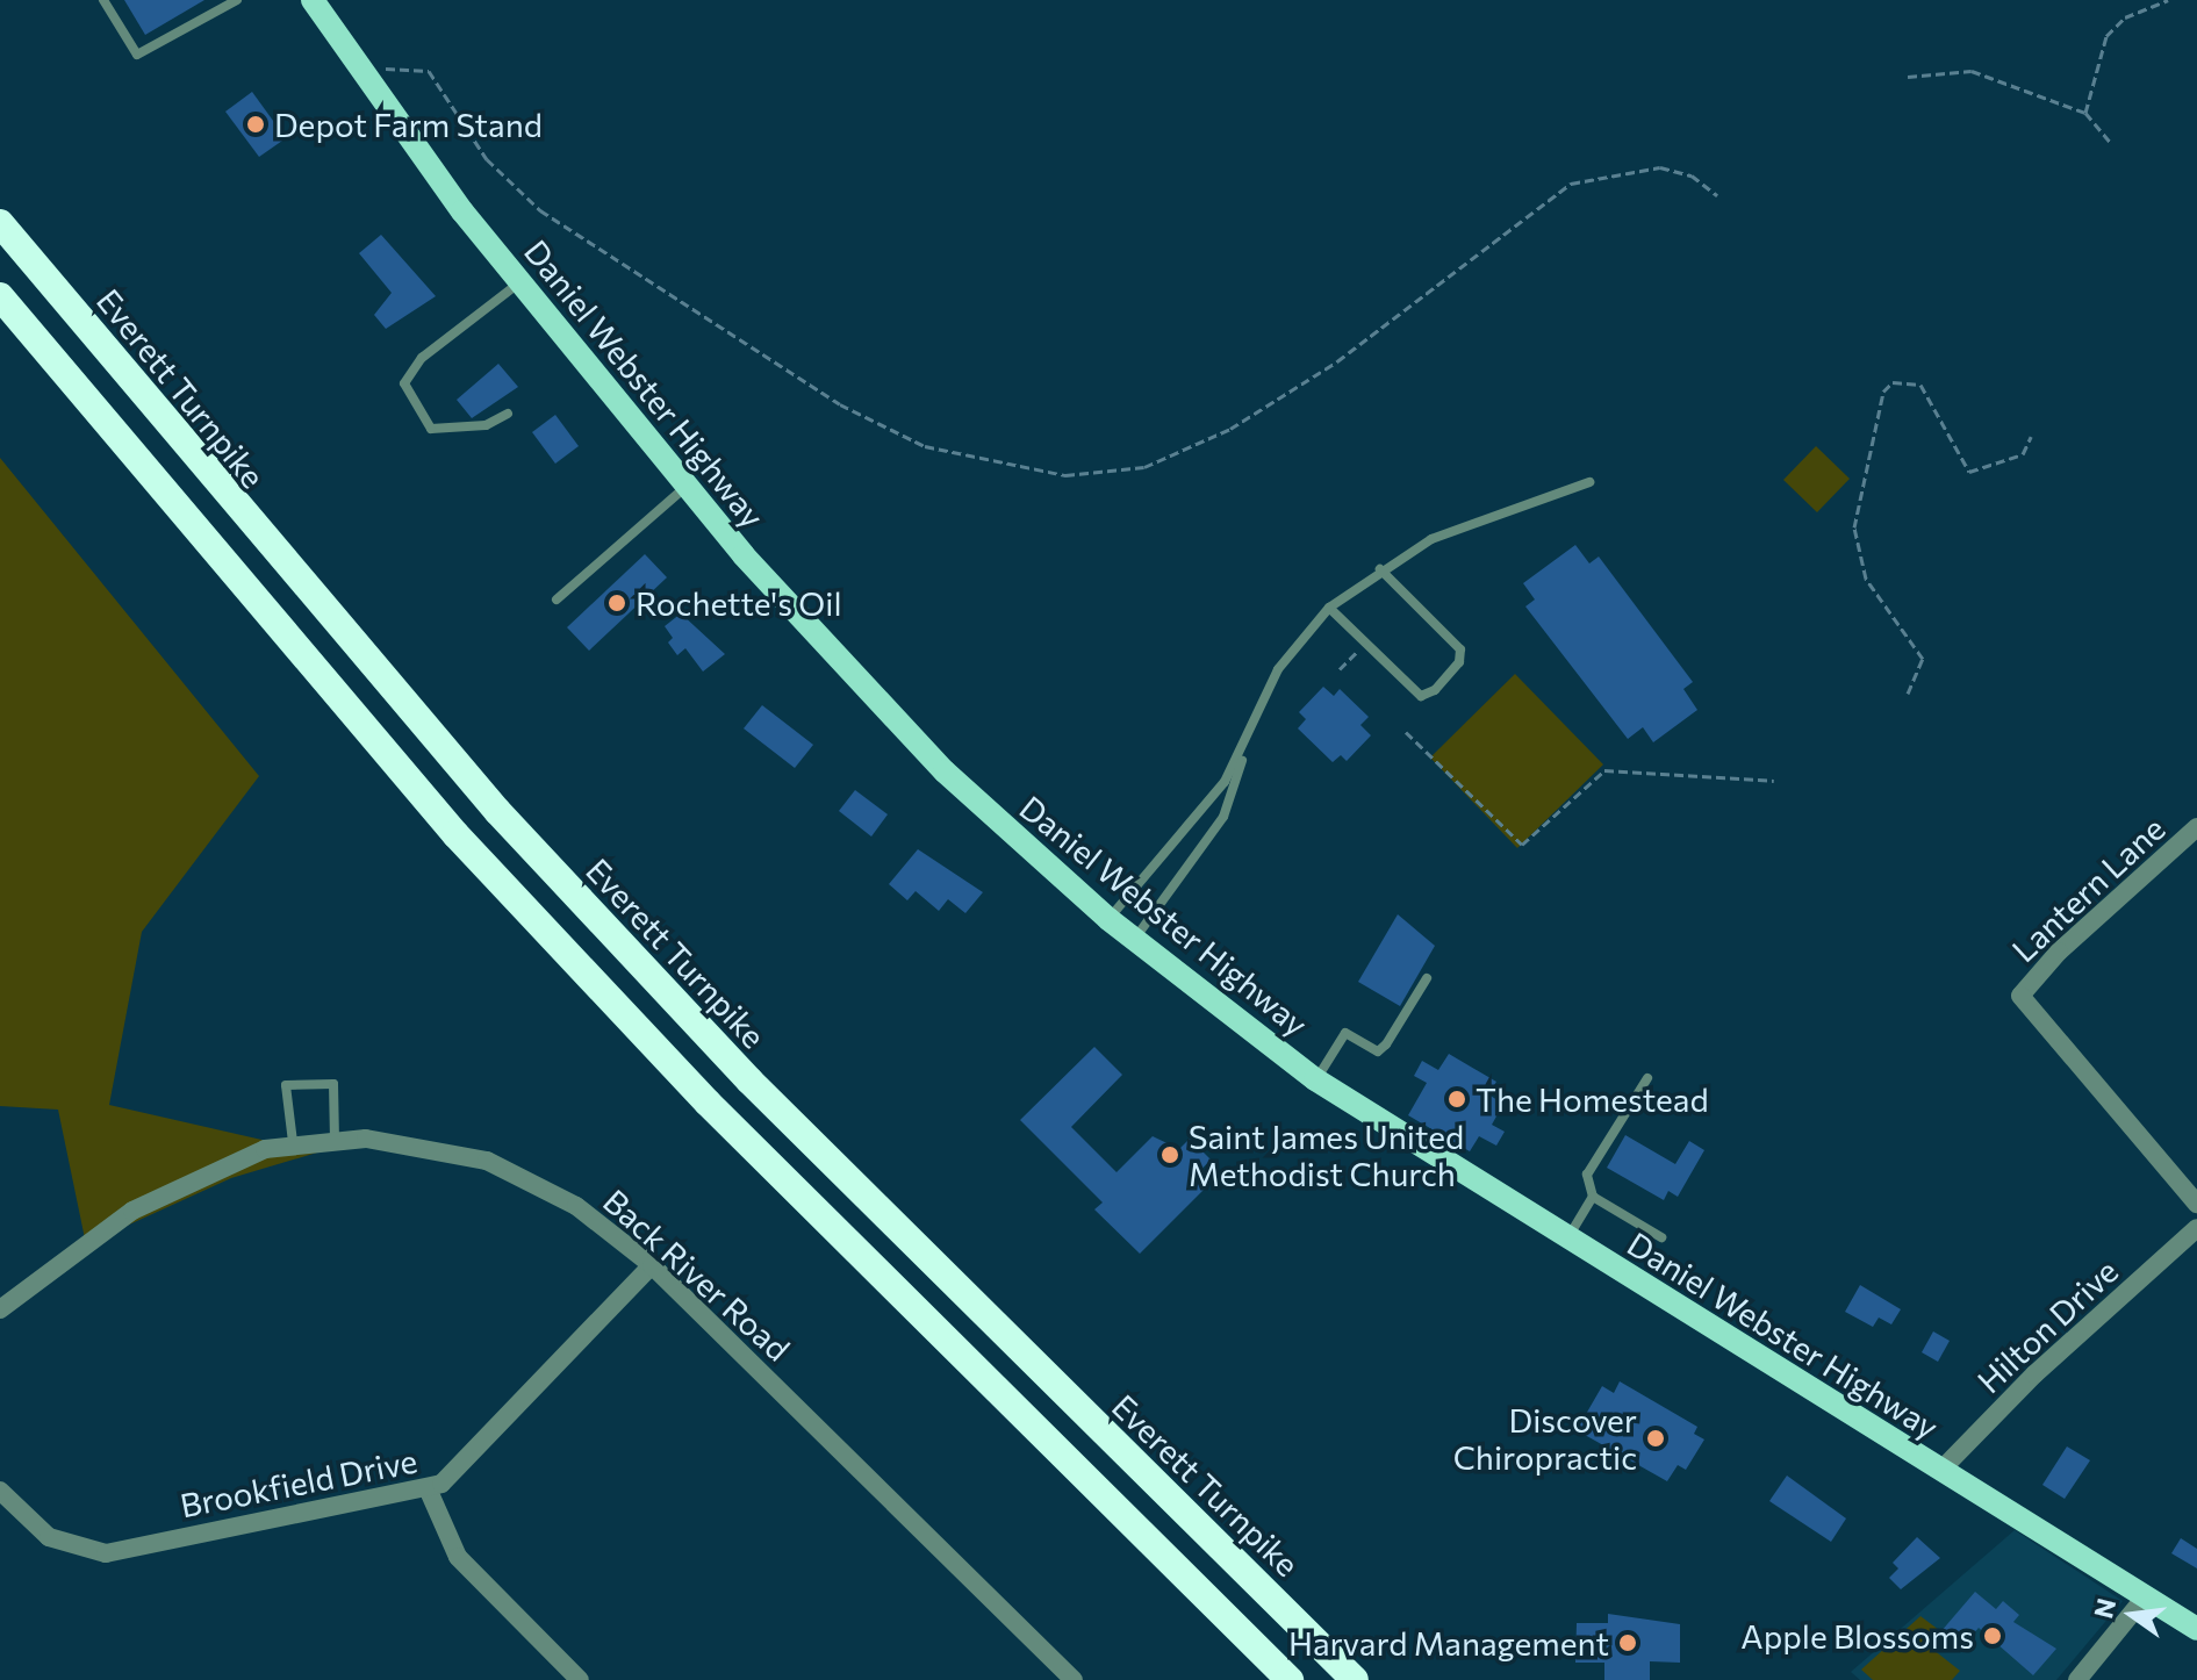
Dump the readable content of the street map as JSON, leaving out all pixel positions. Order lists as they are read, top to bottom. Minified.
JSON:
{"streets":{"highway":["Everett Turnpike"],"main road":["Daniel Webster Highway"],"street":["Lantern Lane","Back River Road","Hilton Drive","Brookfield Drive"]},"crossings":[["Daniel Webster Highway","Hilton Drive"],["Back River Road","Brookfield Drive"]],"places":["Depot Farm Stand","Rochette's Oil","The Homestead","Saint James United Methodist Church","Discover Chiropractic","Apple Blossoms","Harvard Management"],"north":"left"}
